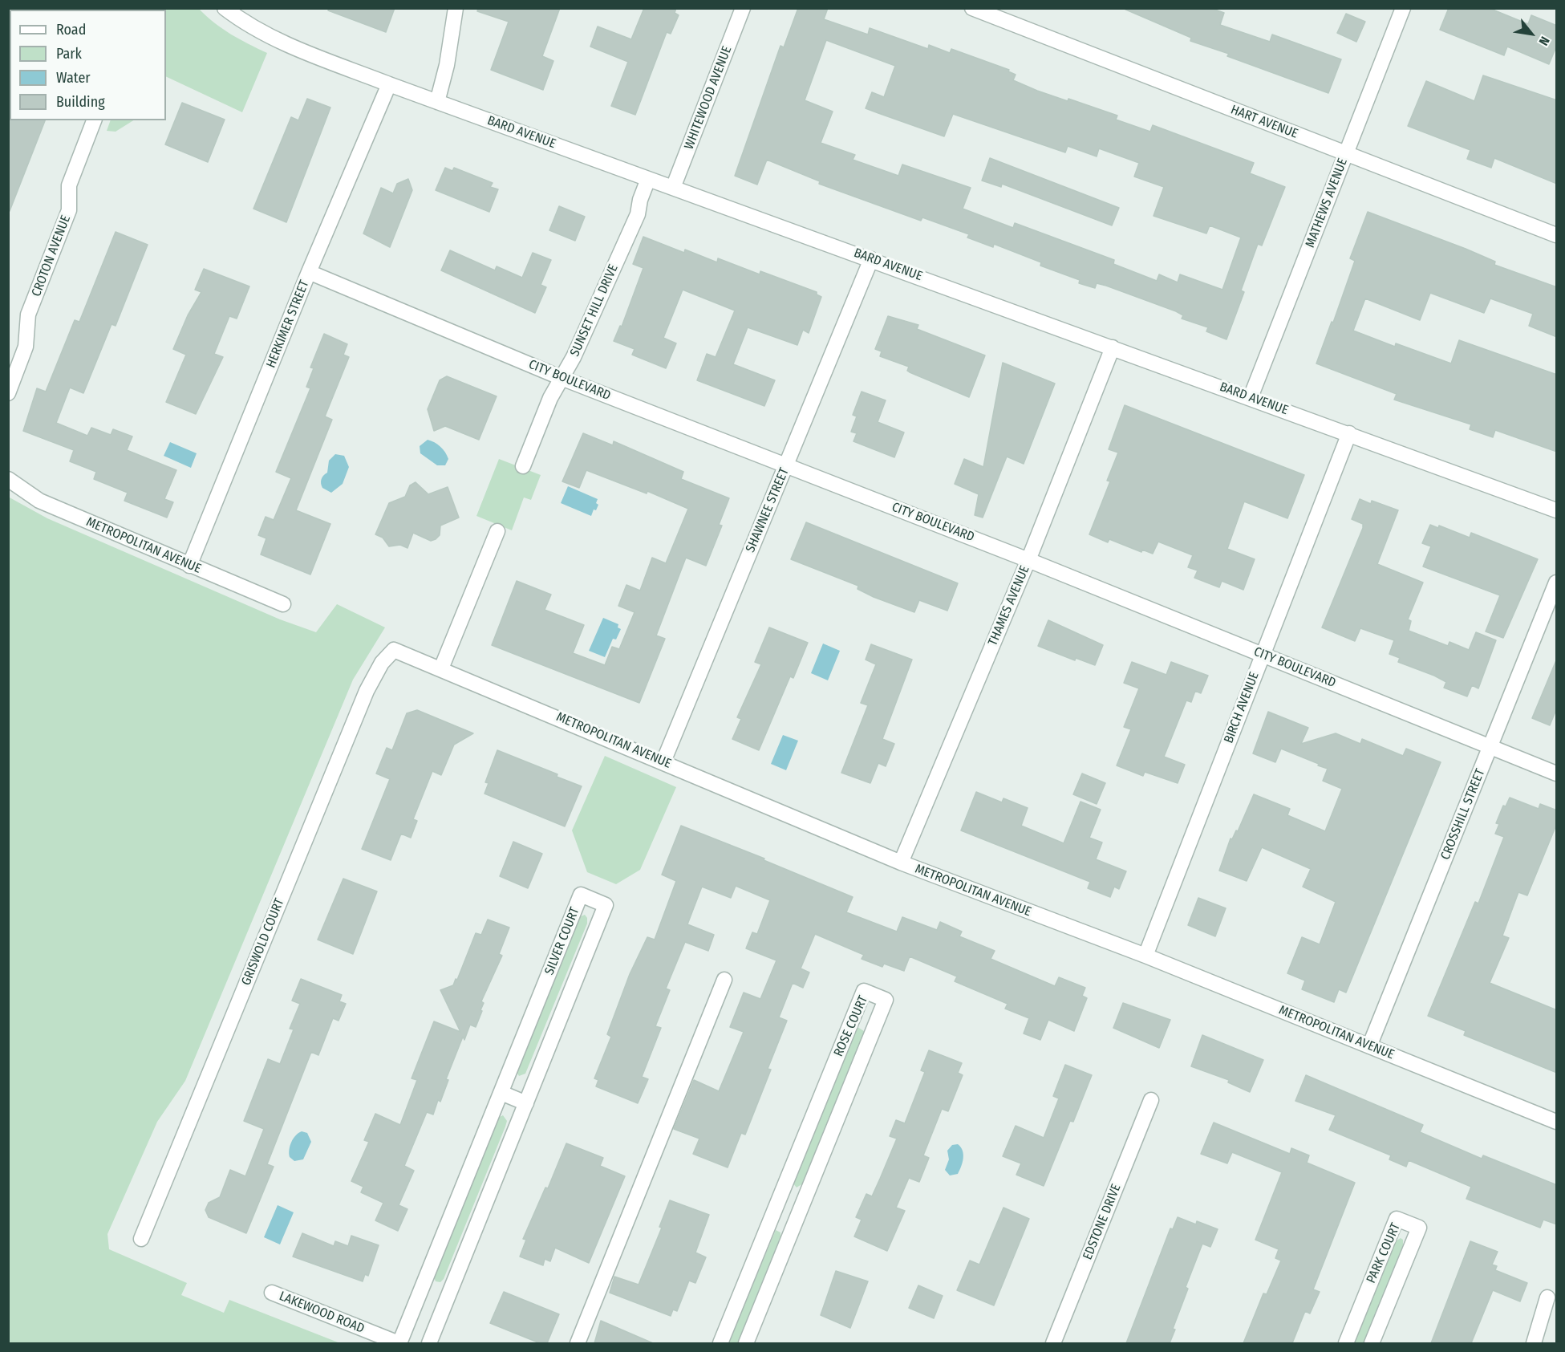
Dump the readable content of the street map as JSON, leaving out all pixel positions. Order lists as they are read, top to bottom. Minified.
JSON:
{"streets":{"street":["WHITEWOOD AVENUE","HART AVENUE","BARD AVENUE","MATHEWS AVENUE","CROTON AVENUE","SUNSET HILL DRIVE","HERKIMER STREET","CITY BOULEVARD","SHAWNEE STREET","METROPOLITAN AVENUE","THAMES AVENUE","BIRCH AVENUE","CROSSHILL STREET","SILVER COURT","GRISWOLD COURT","ROSE COURT","EDSTONE DRIVE","PARK COURT","LAKEWOOD ROAD"]},"crossings":[["WHITEWOOD AVENUE","BARD AVENUE"],["HART AVENUE","MATHEWS AVENUE"],["BARD AVENUE","MATHEWS AVENUE"],["BARD AVENUE","SUNSET HILL DRIVE"],["BARD AVENUE","HERKIMER STREET"],["BARD AVENUE","SHAWNEE STREET"],["BARD AVENUE","THAMES AVENUE"],["BARD AVENUE","BIRCH AVENUE"],["SUNSET HILL DRIVE","CITY BOULEVARD"],["HERKIMER STREET","CITY BOULEVARD"],["HERKIMER STREET","METROPOLITAN AVENUE"],["CITY BOULEVARD","SHAWNEE STREET"],["CITY BOULEVARD","THAMES AVENUE"],["CITY BOULEVARD","BIRCH AVENUE"],["CITY BOULEVARD","CROSSHILL STREET"],["SHAWNEE STREET","METROPOLITAN AVENUE"],["METROPOLITAN AVENUE","THAMES AVENUE"],["METROPOLITAN AVENUE","BIRCH AVENUE"],["METROPOLITAN AVENUE","CROSSHILL STREET"],["METROPOLITAN AVENUE","GRISWOLD COURT"],["SILVER COURT","LAKEWOOD ROAD"]],"legend":["Road","Park","Water","Building"],"north":"bottom right"}
